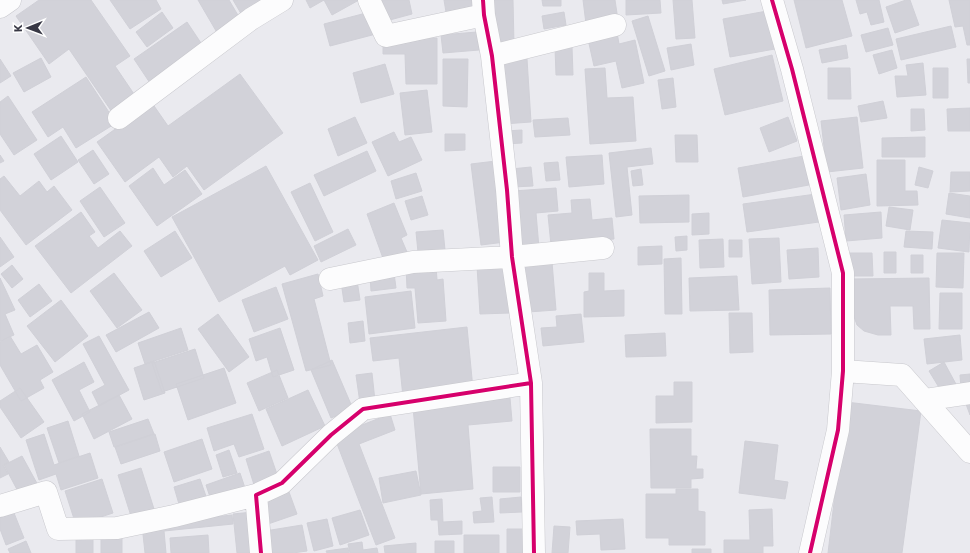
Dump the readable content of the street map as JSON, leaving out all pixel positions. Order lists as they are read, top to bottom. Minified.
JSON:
{"north":"left"}
